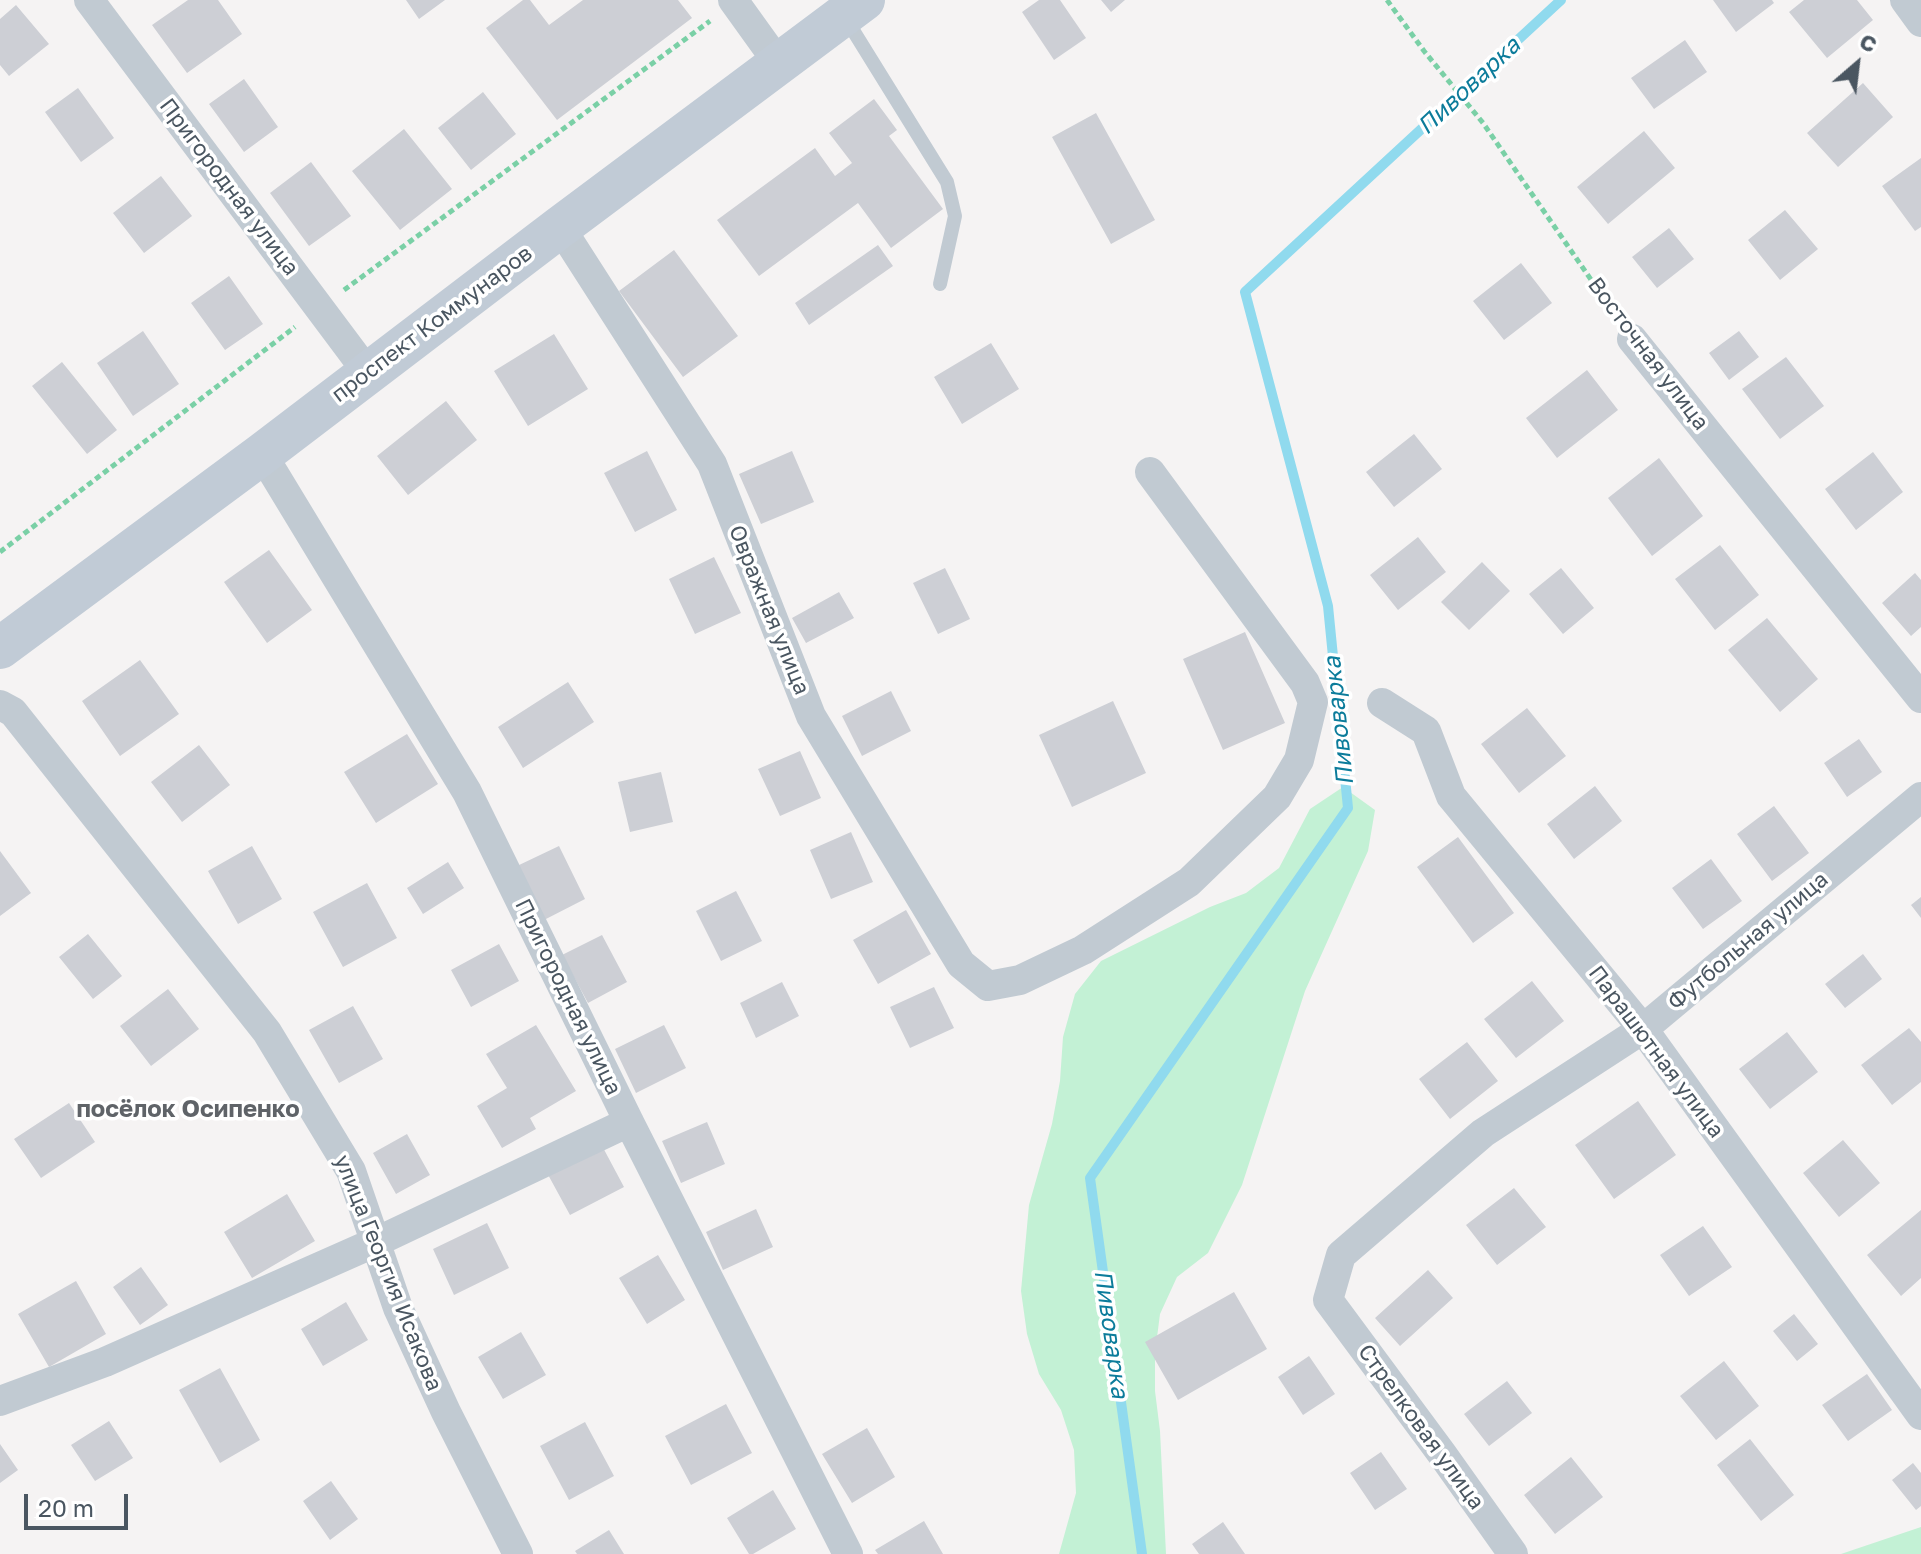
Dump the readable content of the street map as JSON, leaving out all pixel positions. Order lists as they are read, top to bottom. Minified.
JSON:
{"streets":{"street":["Пригородная улица","проспект Коммунаров","Восточная улица","Овражная улица","Футбольная улица","Парашютная улица","улица Георгия Исакова","Стрелковая улица"]},"crossings":[["Пригородная улица","проспект Коммунаров"],["проспект Коммунаров","Овражная улица"],["Футбольная улица","Парашютная улица"],["Футбольная улица","Стрелковая улица"]],"districts":["посёлок Осипенко"],"water":["Пивоварка"],"scale_bar":"20 m","north":"top right"}
